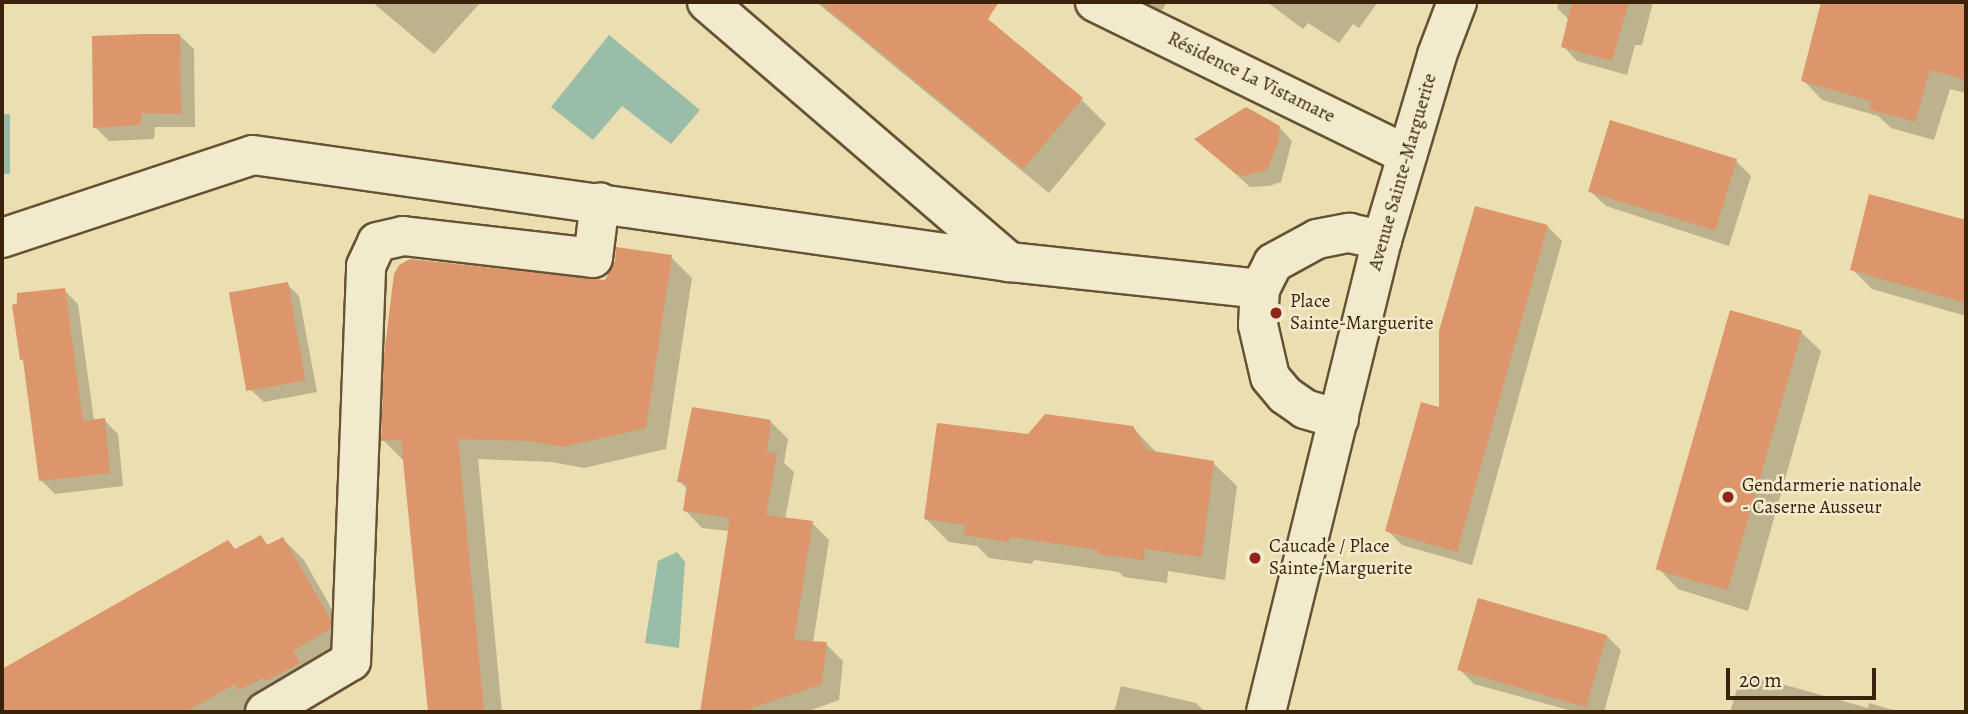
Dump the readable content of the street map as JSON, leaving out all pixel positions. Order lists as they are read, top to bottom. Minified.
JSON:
{"streets":{"street":["Résidence La Vistamare","Avenue Sainte-Marguerite"]},"crossings":[["Résidence La Vistamare","Avenue Sainte-Marguerite"]],"places":["Place Sainte-Marguerite","Gendarmerie nationale - Caserne Ausseur","Caucade / Place Sainte-Marguerite"],"scale_bar":"20 m"}
